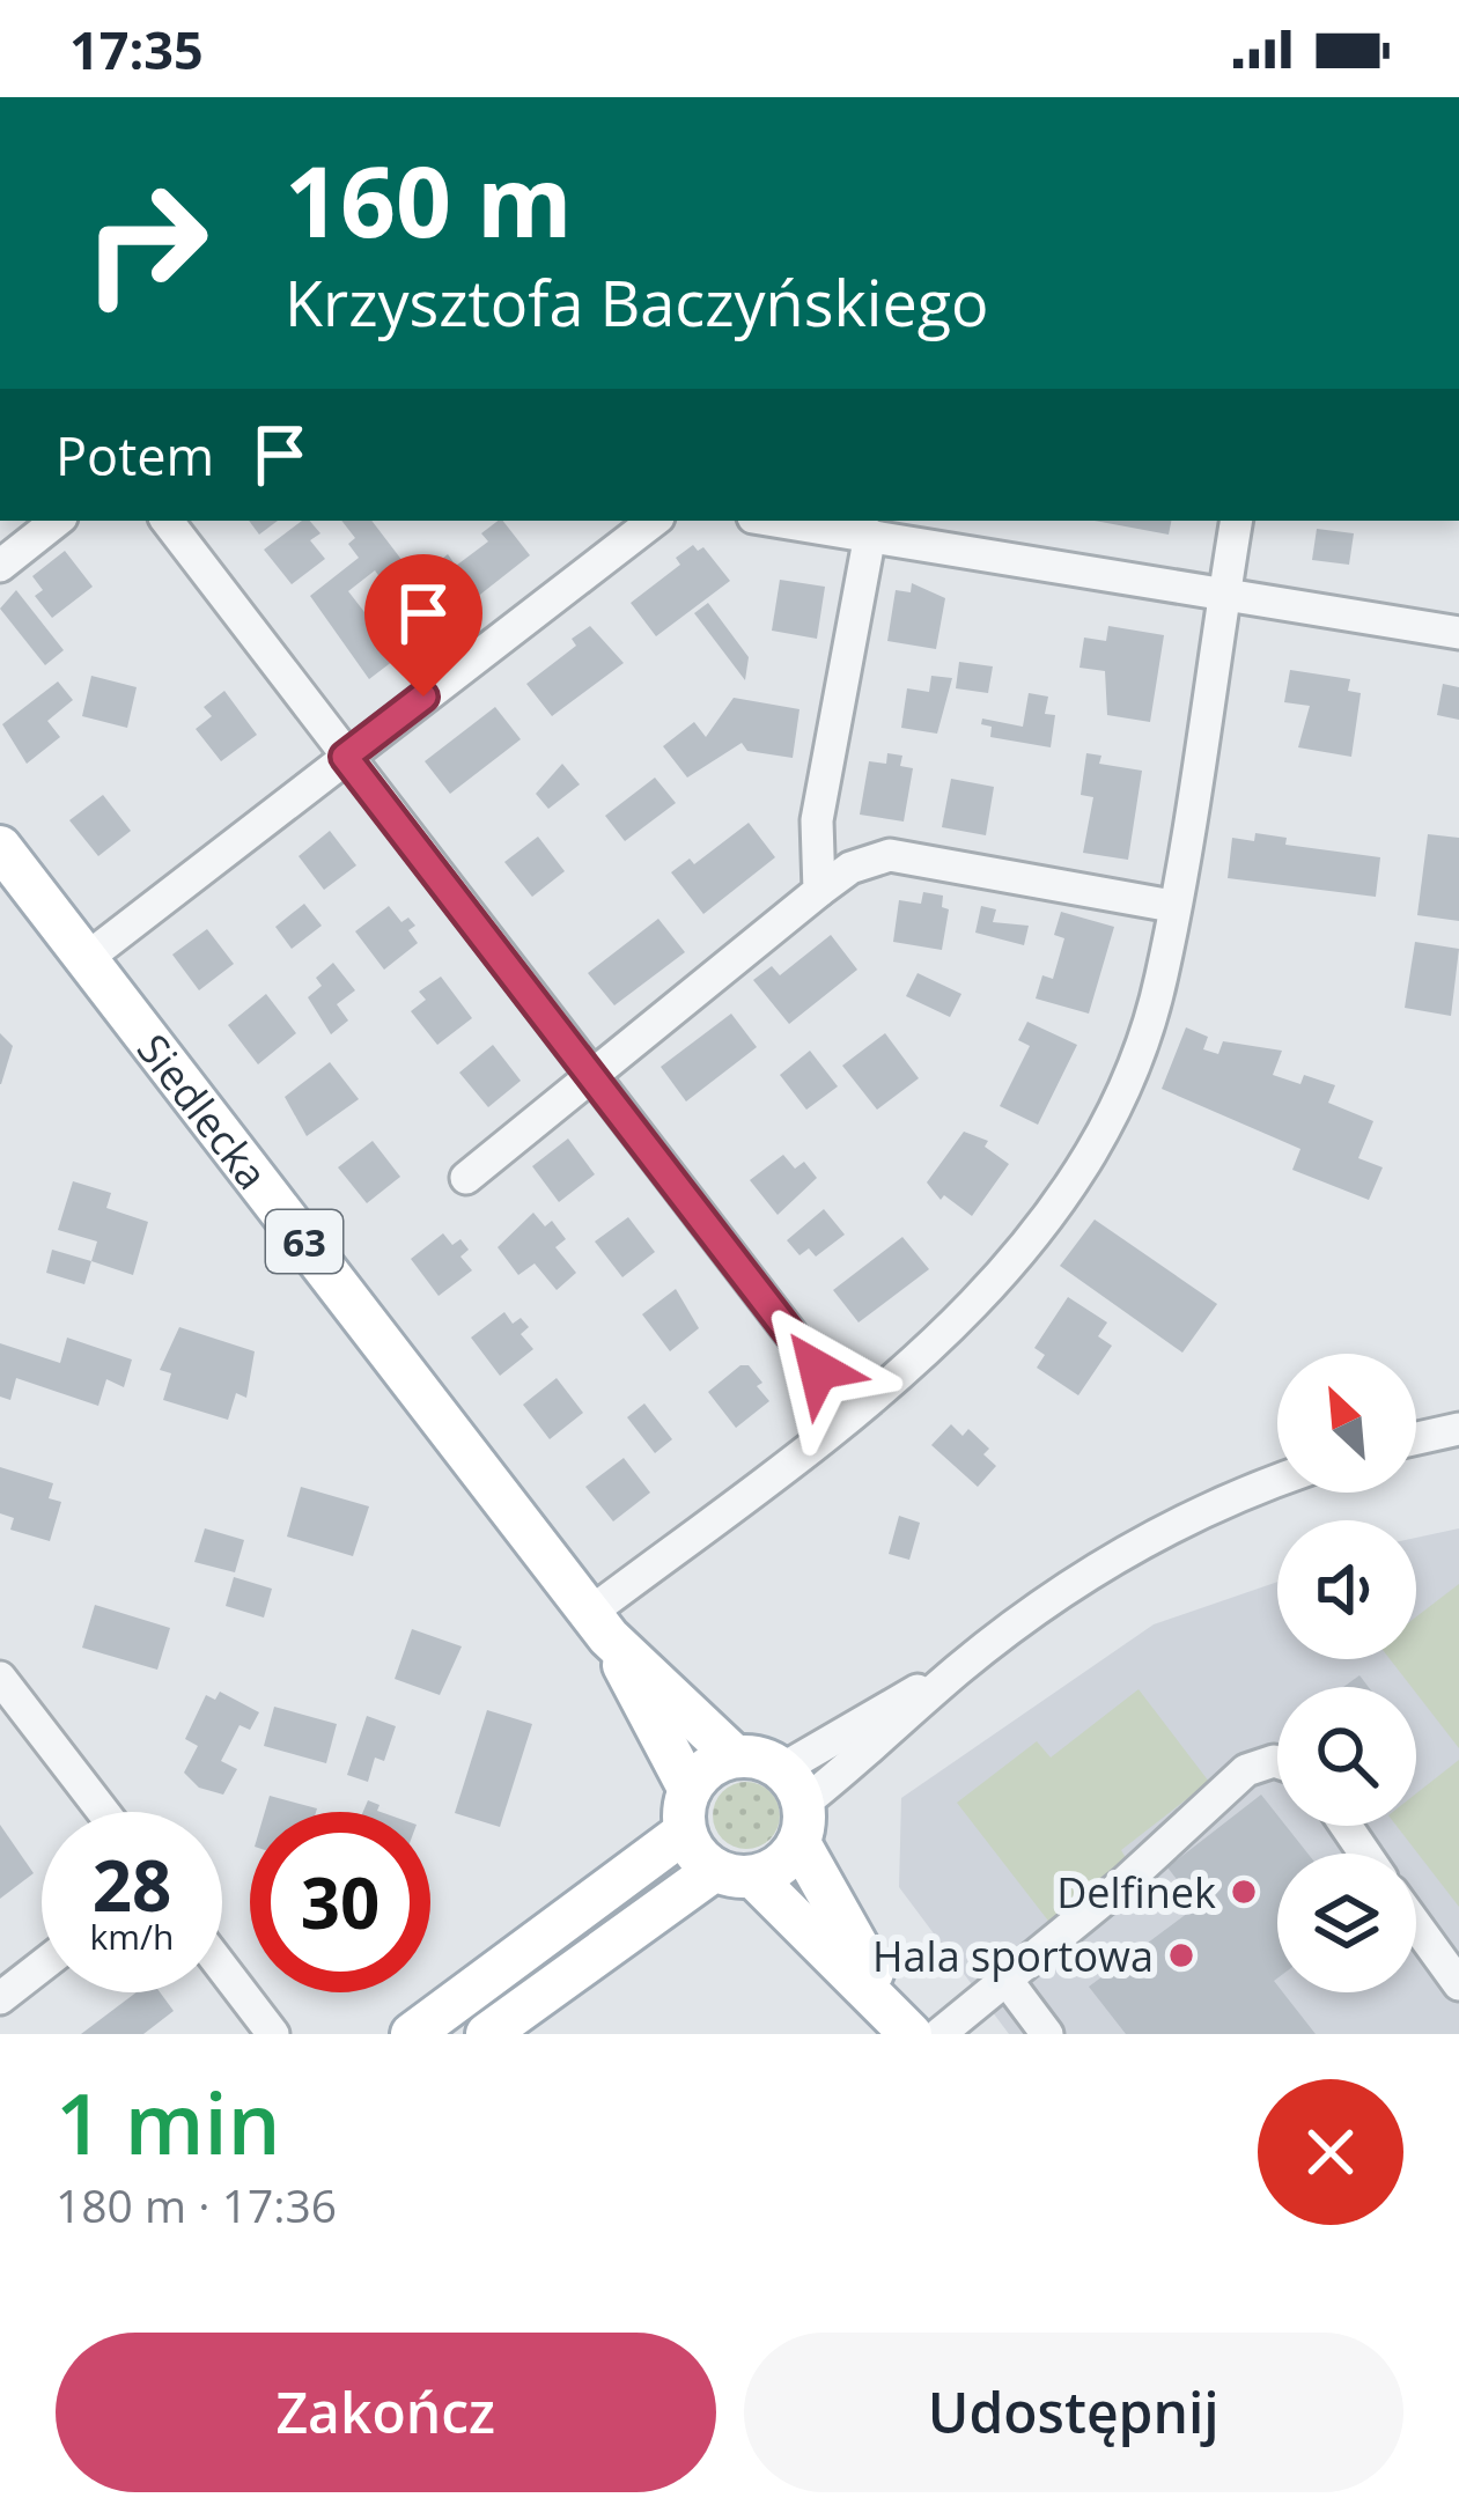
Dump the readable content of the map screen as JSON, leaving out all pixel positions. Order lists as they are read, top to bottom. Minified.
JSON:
{"streets":{"main road":["Siedlecka","63"]},"places":["Delfinek","Hala sportowa"],"north":"top left","page":{"status":"17:35","turn":["160 m","Krzysztofa Baczyńskiego"],"then":"Potem","speed":"28 km/h","limit":"30","heading":["1 min","180 m · 17:36"],"buttons":["Zakończ","Udostępnij"]}}
